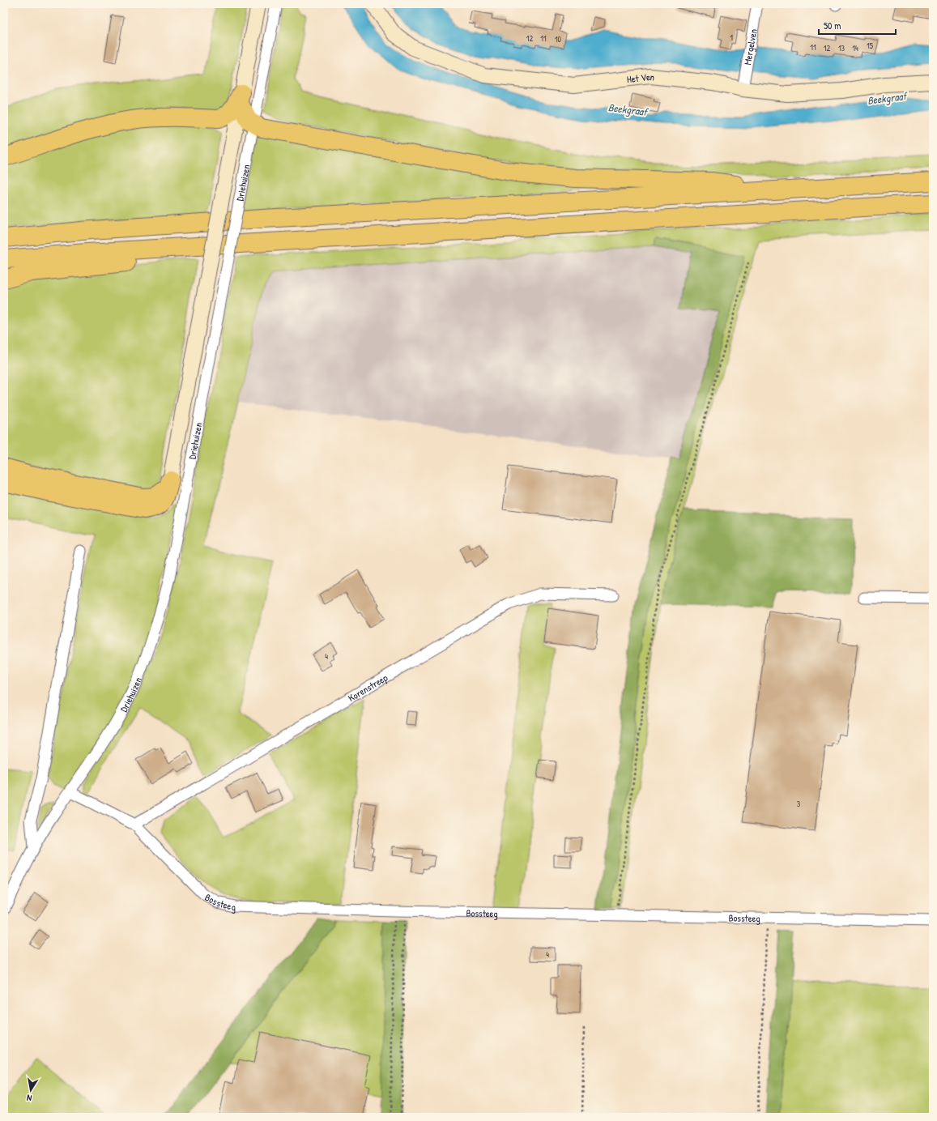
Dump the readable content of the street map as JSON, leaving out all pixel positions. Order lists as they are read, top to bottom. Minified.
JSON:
{"streets":{"street":["Mergelven","Het Ven","Driehuizen","Korenstreep","Bossteeg"]},"crossings":[["Mergelven","Het Ven"],["Driehuizen","Bossteeg"],["Korenstreep","Bossteeg"]],"water":["Beekgraaf"],"house_numbers":["1","12","11","10","15","11","12","13","14","4","3","4"],"scale_bar":"50 m","north":"bottom"}
